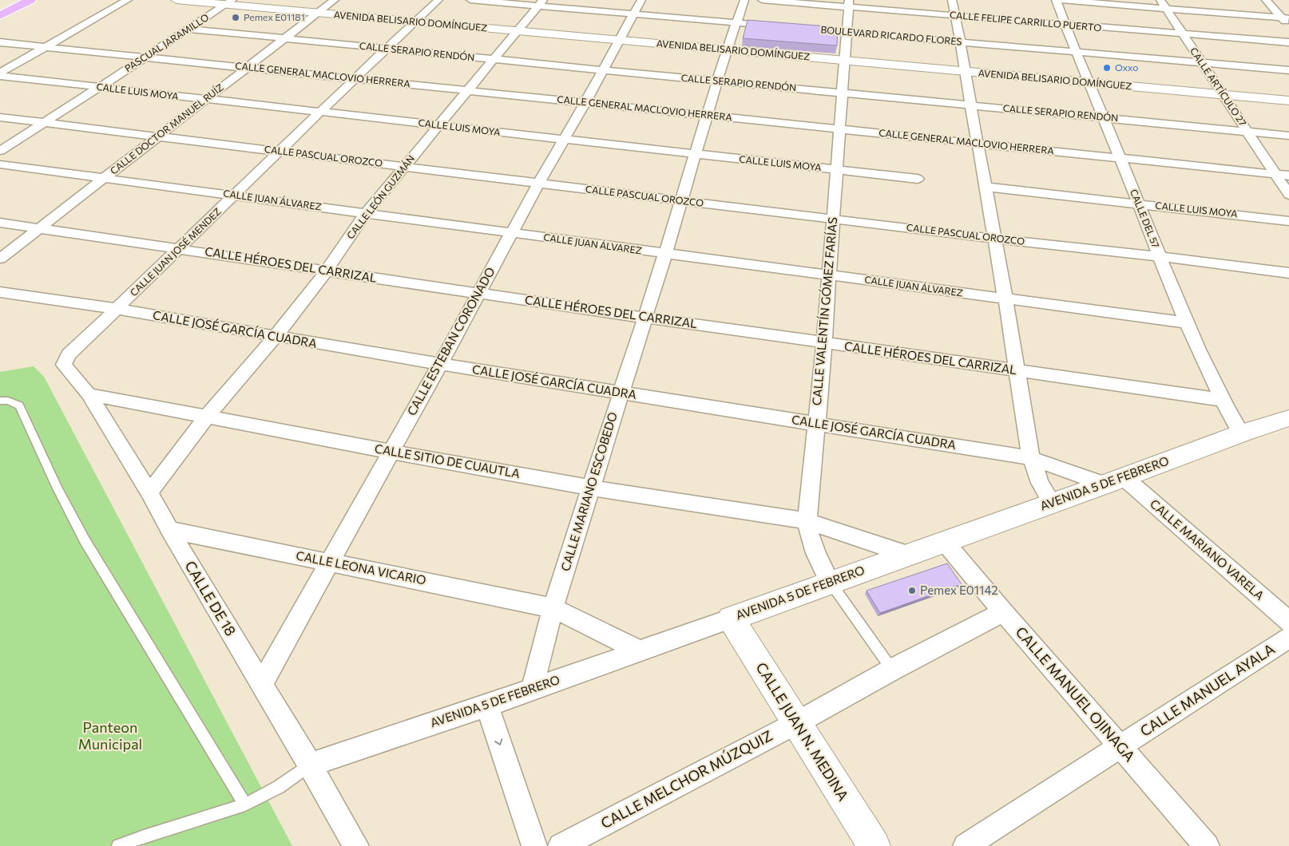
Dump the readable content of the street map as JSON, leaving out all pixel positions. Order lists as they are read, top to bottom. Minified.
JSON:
{"streets":{"street":["AVENIDA BELISARIO DOMÍNGUEZ","CALLE FELIPE CARRILLO PUERTO","BOULEVARD RICARDO FLORES","PASCUAL JARAMILLO","CALLE SERAPIO RENDÓN","CALLE GENERAL MACLOVIO HERRERA","CALLE ARTÍCULO 27","CALLE LUIS MOYA","CALLE DOCTOR MANUEL RUÍZ","CALLE PASCUAL OROZCO","CALLE LEÓN GUZMÁN","CALLE JUAN ÁLVAREZ","CALLE DEL 57","CALLE JUAN JOSÉ MENDEZ","CALLE HÉROES DEL CARRIZAL","CALLE VALENTÍN GÓMEZ FARÍAS","CALLE JOSÉ GARCÍA CUADRA","CALLE ESTEBAN CORONADO","CALLE SITIO DE CUAUTLA","AVENIDA 5 DE FEBRERO","CALLE MARIANO ESCOBEDO","CALLE MARIANO VARELA","CALLE LEONA VICARIO","CALLE DE 18","CALLE MANUEL AYALA","CALLE MANUEL OJINAGA","CALLE JUAN N. MEDINA","CALLE MELCHOR MÚZQUIZ"]},"crossings":[["AVENIDA BELISARIO DOMÍNGUEZ","PASCUAL JARAMILLO"],["AVENIDA BELISARIO DOMÍNGUEZ","CALLE ARTÍCULO 27"],["AVENIDA BELISARIO DOMÍNGUEZ","CALLE DOCTOR MANUEL RUÍZ"],["AVENIDA BELISARIO DOMÍNGUEZ","CALLE LEÓN GUZMÁN"],["AVENIDA BELISARIO DOMÍNGUEZ","CALLE DEL 57"],["AVENIDA BELISARIO DOMÍNGUEZ","CALLE JUAN JOSÉ MENDEZ"],["AVENIDA BELISARIO DOMÍNGUEZ","CALLE VALENTÍN GÓMEZ FARÍAS"],["AVENIDA BELISARIO DOMÍNGUEZ","CALLE ESTEBAN CORONADO"],["AVENIDA BELISARIO DOMÍNGUEZ","CALLE MARIANO ESCOBEDO"],["CALLE FELIPE CARRILLO PUERTO","CALLE ARTÍCULO 27"],["CALLE FELIPE CARRILLO PUERTO","CALLE DEL 57"],["CALLE FELIPE CARRILLO PUERTO","CALLE VALENTÍN GÓMEZ FARÍAS"],["BOULEVARD RICARDO FLORES","CALLE ARTÍCULO 27"],["BOULEVARD RICARDO FLORES","CALLE DEL 57"],["BOULEVARD RICARDO FLORES","CALLE VALENTÍN GÓMEZ FARÍAS"],["PASCUAL JARAMILLO","CALLE SERAPIO RENDÓN"],["PASCUAL JARAMILLO","CALLE GENERAL MACLOVIO HERRERA"],["PASCUAL JARAMILLO","CALLE LUIS MOYA"],["PASCUAL JARAMILLO","CALLE PASCUAL OROZCO"],["CALLE SERAPIO RENDÓN","CALLE ARTÍCULO 27"],["CALLE SERAPIO RENDÓN","CALLE DOCTOR MANUEL RUÍZ"],["CALLE SERAPIO RENDÓN","CALLE LEÓN GUZMÁN"],["CALLE SERAPIO RENDÓN","CALLE DEL 57"],["CALLE SERAPIO RENDÓN","CALLE JUAN JOSÉ MENDEZ"],["CALLE SERAPIO RENDÓN","CALLE VALENTÍN GÓMEZ FARÍAS"],["CALLE SERAPIO RENDÓN","CALLE ESTEBAN CORONADO"],["CALLE SERAPIO RENDÓN","CALLE MARIANO ESCOBEDO"],["CALLE GENERAL MACLOVIO HERRERA","CALLE ARTÍCULO 27"],["CALLE GENERAL MACLOVIO HERRERA","CALLE DOCTOR MANUEL RUÍZ"],["CALLE GENERAL MACLOVIO HERRERA","CALLE LEÓN GUZMÁN"],["CALLE GENERAL MACLOVIO HERRERA","CALLE DEL 57"],["CALLE GENERAL MACLOVIO HERRERA","CALLE JUAN JOSÉ MENDEZ"],["CALLE GENERAL MACLOVIO HERRERA","CALLE VALENTÍN GÓMEZ FARÍAS"],["CALLE GENERAL MACLOVIO HERRERA","CALLE ESTEBAN CORONADO"],["CALLE GENERAL MACLOVIO HERRERA","CALLE MARIANO ESCOBEDO"],["CALLE LUIS MOYA","CALLE DOCTOR MANUEL RUÍZ"],["CALLE LUIS MOYA","CALLE LEÓN GUZMÁN"],["CALLE LUIS MOYA","CALLE DEL 57"],["CALLE LUIS MOYA","CALLE JUAN JOSÉ MENDEZ"],["CALLE LUIS MOYA","CALLE VALENTÍN GÓMEZ FARÍAS"],["CALLE LUIS MOYA","CALLE ESTEBAN CORONADO"],["CALLE LUIS MOYA","CALLE MARIANO ESCOBEDO"],["CALLE DOCTOR MANUEL RUÍZ","CALLE PASCUAL OROZCO"],["CALLE DOCTOR MANUEL RUÍZ","CALLE JUAN ÁLVAREZ"],["CALLE DOCTOR MANUEL RUÍZ","CALLE HÉROES DEL CARRIZAL"],["CALLE PASCUAL OROZCO","CALLE LEÓN GUZMÁN"],["CALLE PASCUAL OROZCO","CALLE DEL 57"],["CALLE PASCUAL OROZCO","CALLE JUAN JOSÉ MENDEZ"],["CALLE PASCUAL OROZCO","CALLE VALENTÍN GÓMEZ FARÍAS"],["CALLE PASCUAL OROZCO","CALLE ESTEBAN CORONADO"],["CALLE PASCUAL OROZCO","CALLE MARIANO ESCOBEDO"],["CALLE LEÓN GUZMÁN","CALLE JUAN ÁLVAREZ"],["CALLE LEÓN GUZMÁN","CALLE HÉROES DEL CARRIZAL"],["CALLE LEÓN GUZMÁN","CALLE JOSÉ GARCÍA CUADRA"],["CALLE LEÓN GUZMÁN","CALLE SITIO DE CUAUTLA"],["CALLE LEÓN GUZMÁN","CALLE DE 18"],["CALLE JUAN ÁLVAREZ","CALLE DEL 57"],["CALLE JUAN ÁLVAREZ","CALLE JUAN JOSÉ MENDEZ"],["CALLE JUAN ÁLVAREZ","CALLE VALENTÍN GÓMEZ FARÍAS"],["CALLE JUAN ÁLVAREZ","CALLE ESTEBAN CORONADO"],["CALLE JUAN ÁLVAREZ","CALLE MARIANO ESCOBEDO"],["CALLE DEL 57","CALLE HÉROES DEL CARRIZAL"],["CALLE DEL 57","AVENIDA 5 DE FEBRERO"],["CALLE JUAN JOSÉ MENDEZ","CALLE HÉROES DEL CARRIZAL"],["CALLE JUAN JOSÉ MENDEZ","CALLE JOSÉ GARCÍA CUADRA"],["CALLE JUAN JOSÉ MENDEZ","CALLE DE 18"],["CALLE HÉROES DEL CARRIZAL","CALLE VALENTÍN GÓMEZ FARÍAS"],["CALLE HÉROES DEL CARRIZAL","CALLE ESTEBAN CORONADO"],["CALLE HÉROES DEL CARRIZAL","CALLE MARIANO ESCOBEDO"],["CALLE VALENTÍN GÓMEZ FARÍAS","CALLE JOSÉ GARCÍA CUADRA"],["CALLE VALENTÍN GÓMEZ FARÍAS","CALLE SITIO DE CUAUTLA"],["CALLE VALENTÍN GÓMEZ FARÍAS","AVENIDA 5 DE FEBRERO"],["CALLE VALENTÍN GÓMEZ FARÍAS","CALLE MELCHOR MÚZQUIZ"],["CALLE JOSÉ GARCÍA CUADRA","CALLE ESTEBAN CORONADO"],["CALLE JOSÉ GARCÍA CUADRA","AVENIDA 5 DE FEBRERO"],["CALLE JOSÉ GARCÍA CUADRA","CALLE MARIANO ESCOBEDO"],["CALLE JOSÉ GARCÍA CUADRA","CALLE MARIANO VARELA"],["CALLE ESTEBAN CORONADO","CALLE SITIO DE CUAUTLA"],["CALLE ESTEBAN CORONADO","CALLE LEONA VICARIO"],["CALLE ESTEBAN CORONADO","CALLE DE 18"],["CALLE SITIO DE CUAUTLA","AVENIDA 5 DE FEBRERO"],["CALLE SITIO DE CUAUTLA","CALLE MARIANO ESCOBEDO"],["CALLE SITIO DE CUAUTLA","CALLE DE 18"],["AVENIDA 5 DE FEBRERO","CALLE MARIANO ESCOBEDO"],["AVENIDA 5 DE FEBRERO","CALLE MARIANO VARELA"],["AVENIDA 5 DE FEBRERO","CALLE LEONA VICARIO"],["AVENIDA 5 DE FEBRERO","CALLE DE 18"],["AVENIDA 5 DE FEBRERO","CALLE MANUEL OJINAGA"],["AVENIDA 5 DE FEBRERO","CALLE JUAN N. MEDINA"],["CALLE MARIANO ESCOBEDO","CALLE LEONA VICARIO"],["CALLE LEONA VICARIO","CALLE DE 18"],["CALLE MANUEL AYALA","CALLE MANUEL OJINAGA"],["CALLE MANUEL OJINAGA","CALLE MELCHOR MÚZQUIZ"],["CALLE JUAN N. MEDINA","CALLE MELCHOR MÚZQUIZ"]],"parks":["Panteon Municipal"],"places":["Pemex E01181","Oxxo","Pemex E01142"]}
